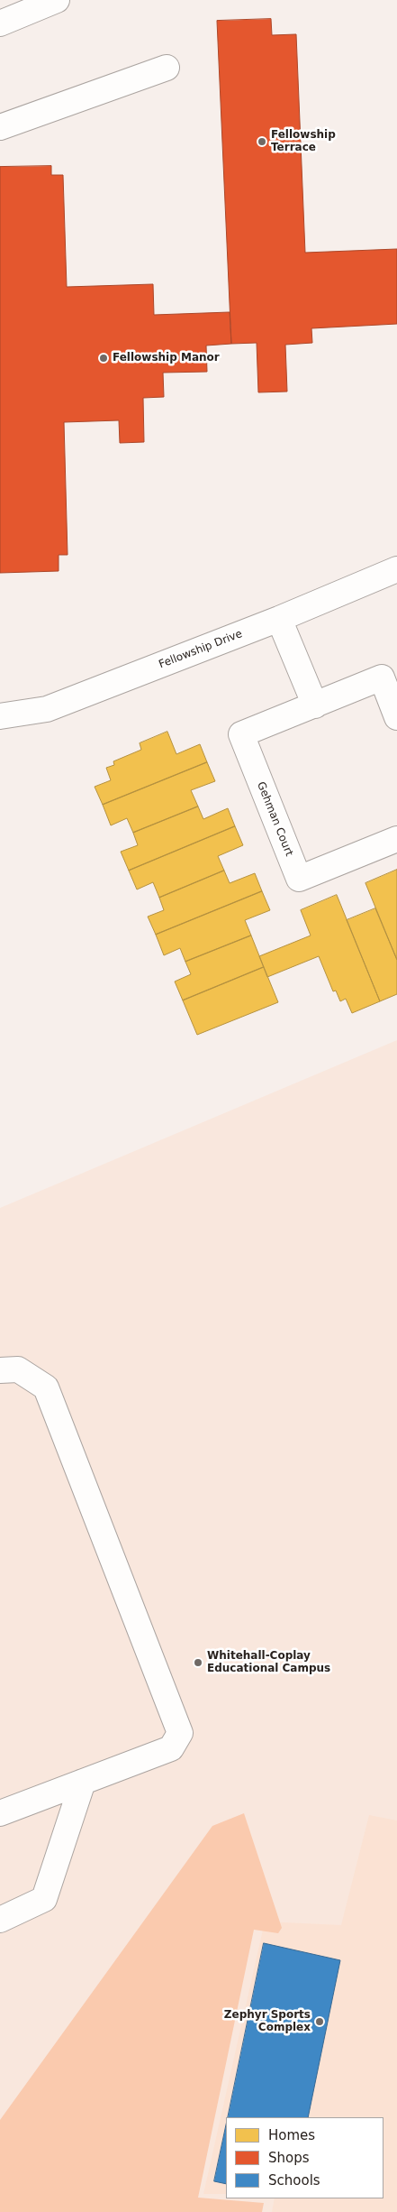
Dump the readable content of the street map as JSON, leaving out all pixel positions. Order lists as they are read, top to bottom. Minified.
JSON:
{"streets":{"street":["Fellowship Drive","Gehman Court"]},"places":["Fellowship Terrace","Fellowship Manor","Whitehall-Coplay Educational Campus","Zephyr Sports Complex"],"legend":["Homes","Shops","Schools"]}
